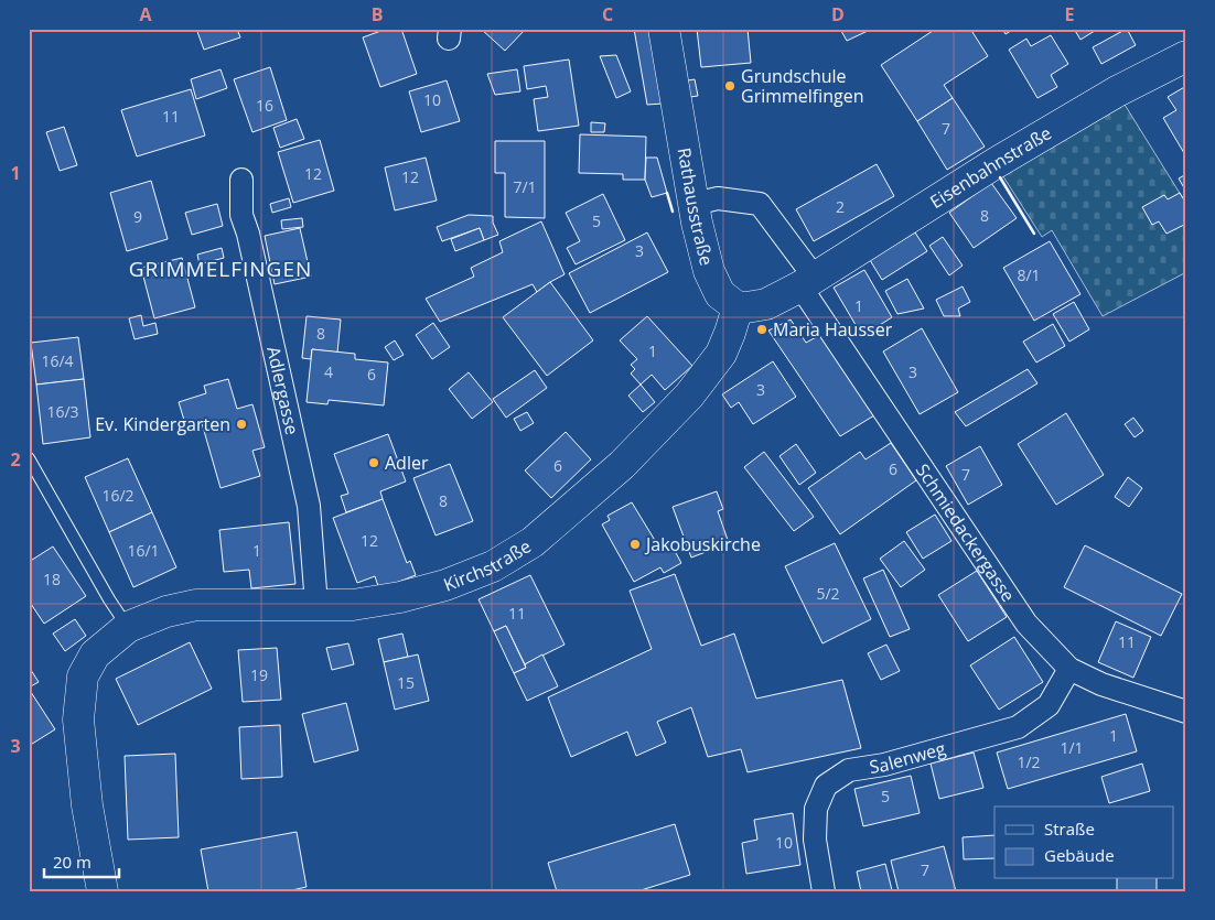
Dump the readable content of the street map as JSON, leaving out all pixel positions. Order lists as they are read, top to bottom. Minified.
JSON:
{"streets":{"street":["Eisenbahnstraße","Rathausstraße","Adlergasse","Schmiedackergasse","Kirchstraße","Salenweg"]},"crossings":[["Eisenbahnstraße","Schmiedackergasse"],["Rathausstraße","Schmiedackergasse"],["Rathausstraße","Kirchstraße"],["Adlergasse","Kirchstraße"],["Schmiedackergasse","Salenweg"]],"districts":["GRIMMELFINGEN"],"places":["Grundschule Grimmelfingen","Maria Hausser","Ev. Kindergarten","Adler","Jakobuskirche"],"house_numbers":["10","16","11","7","12","12","7/1","2","8","9","5","3","8/1","1","8","1","16/4","4","3","6","3","16/3","6","6","7","16/2","8","12","16/1","1","18","5/2","11","11","19","15","1","1/1","1/2","5","10","7"],"legend":["Straße","Gebäude"],"scale_bar":"20 m","grid":{"columns":["A","B","C","D","E"],"rows":["1","2","3"]}}
